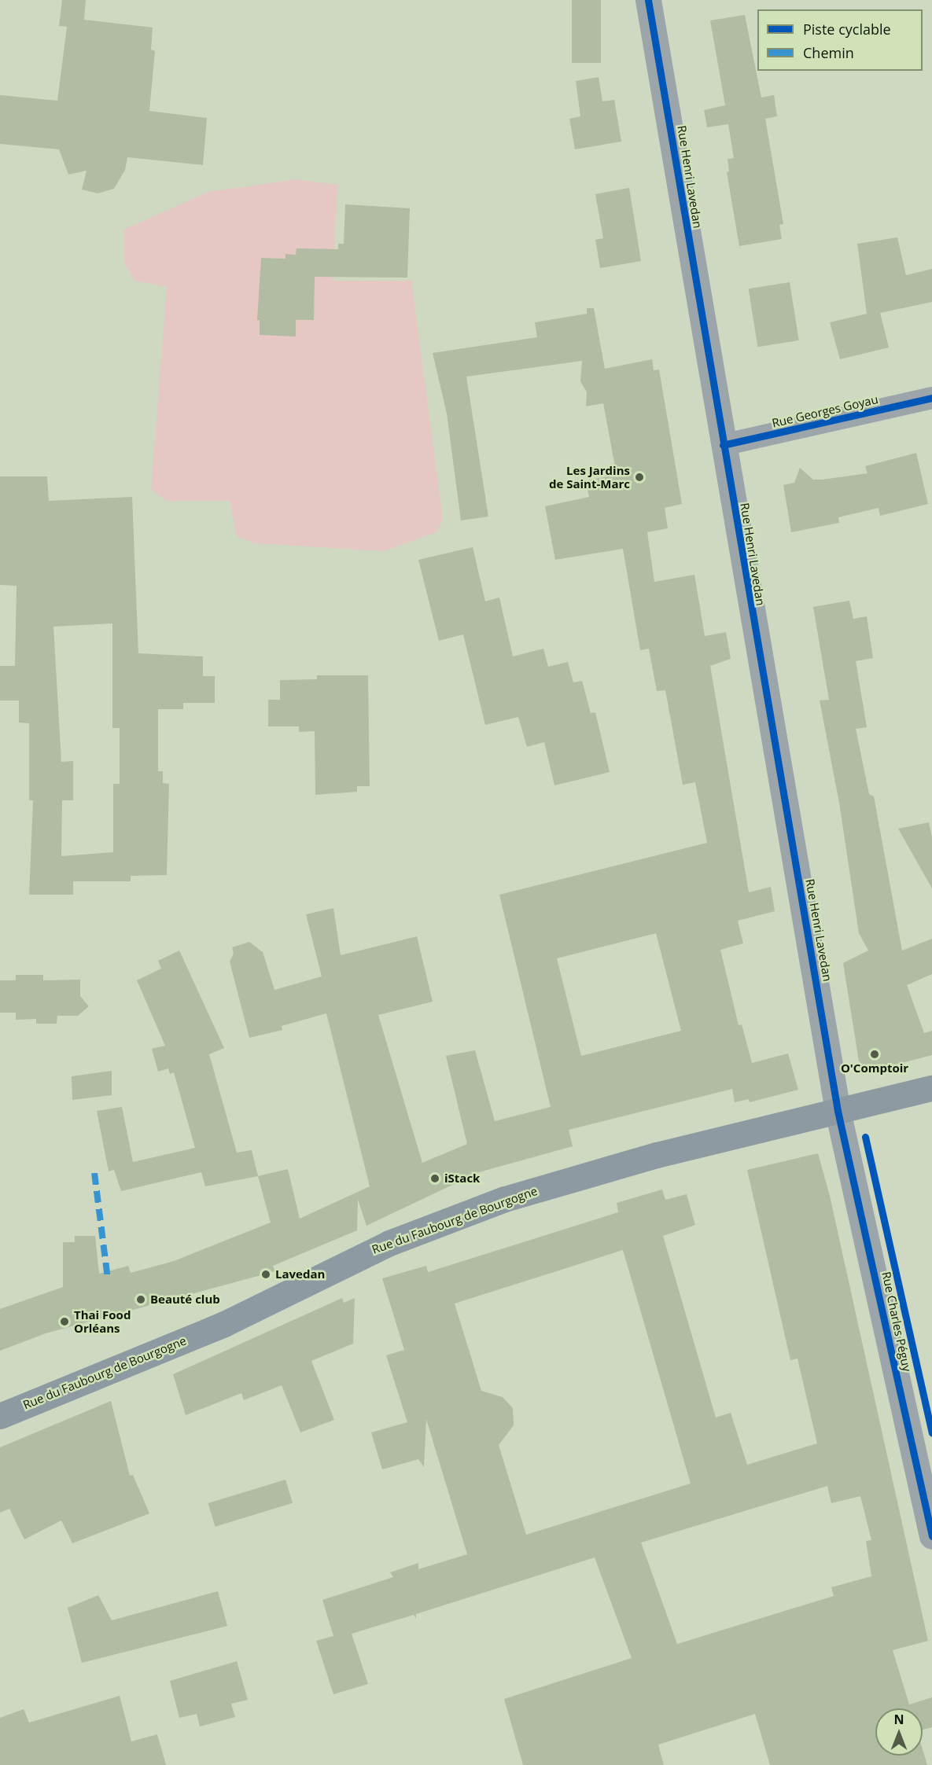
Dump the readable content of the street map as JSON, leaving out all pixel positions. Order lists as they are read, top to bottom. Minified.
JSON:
{"streets":{"main road":["Rue du Faubourg de Bourgogne"],"street":["Rue Henri Lavedan","Rue Georges Goyau","Rue Charles Péguy"]},"crossings":[["Rue Henri Lavedan","Rue Georges Goyau"],["Rue Henri Lavedan","Rue du Faubourg de Bourgogne"],["Rue Henri Lavedan","Rue Charles Péguy"],["Rue du Faubourg de Bourgogne","Rue Charles Péguy"]],"places":["Les Jardins de Saint-Marc","O'Comptoir","iStack","Lavedan","Beauté club","Thai Food Orléans"],"legend":["Piste cyclable","Chemin"],"north":"top"}
